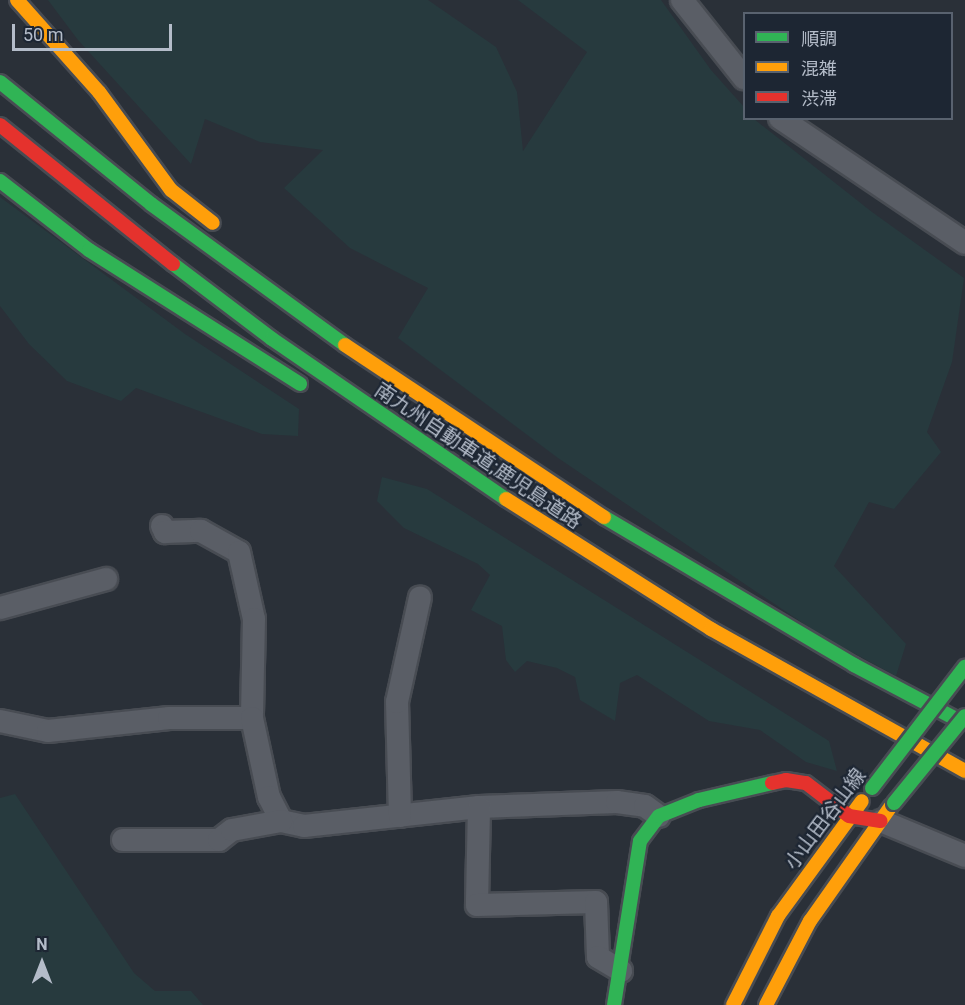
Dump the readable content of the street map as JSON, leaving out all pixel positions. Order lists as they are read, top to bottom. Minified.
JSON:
{"streets":{"main road":["南九州自動車道;鹿児島道路","小山田谷山線"]},"legend":["順調","混雑","渋滞"],"scale_bar":"50 m","north":"top"}
